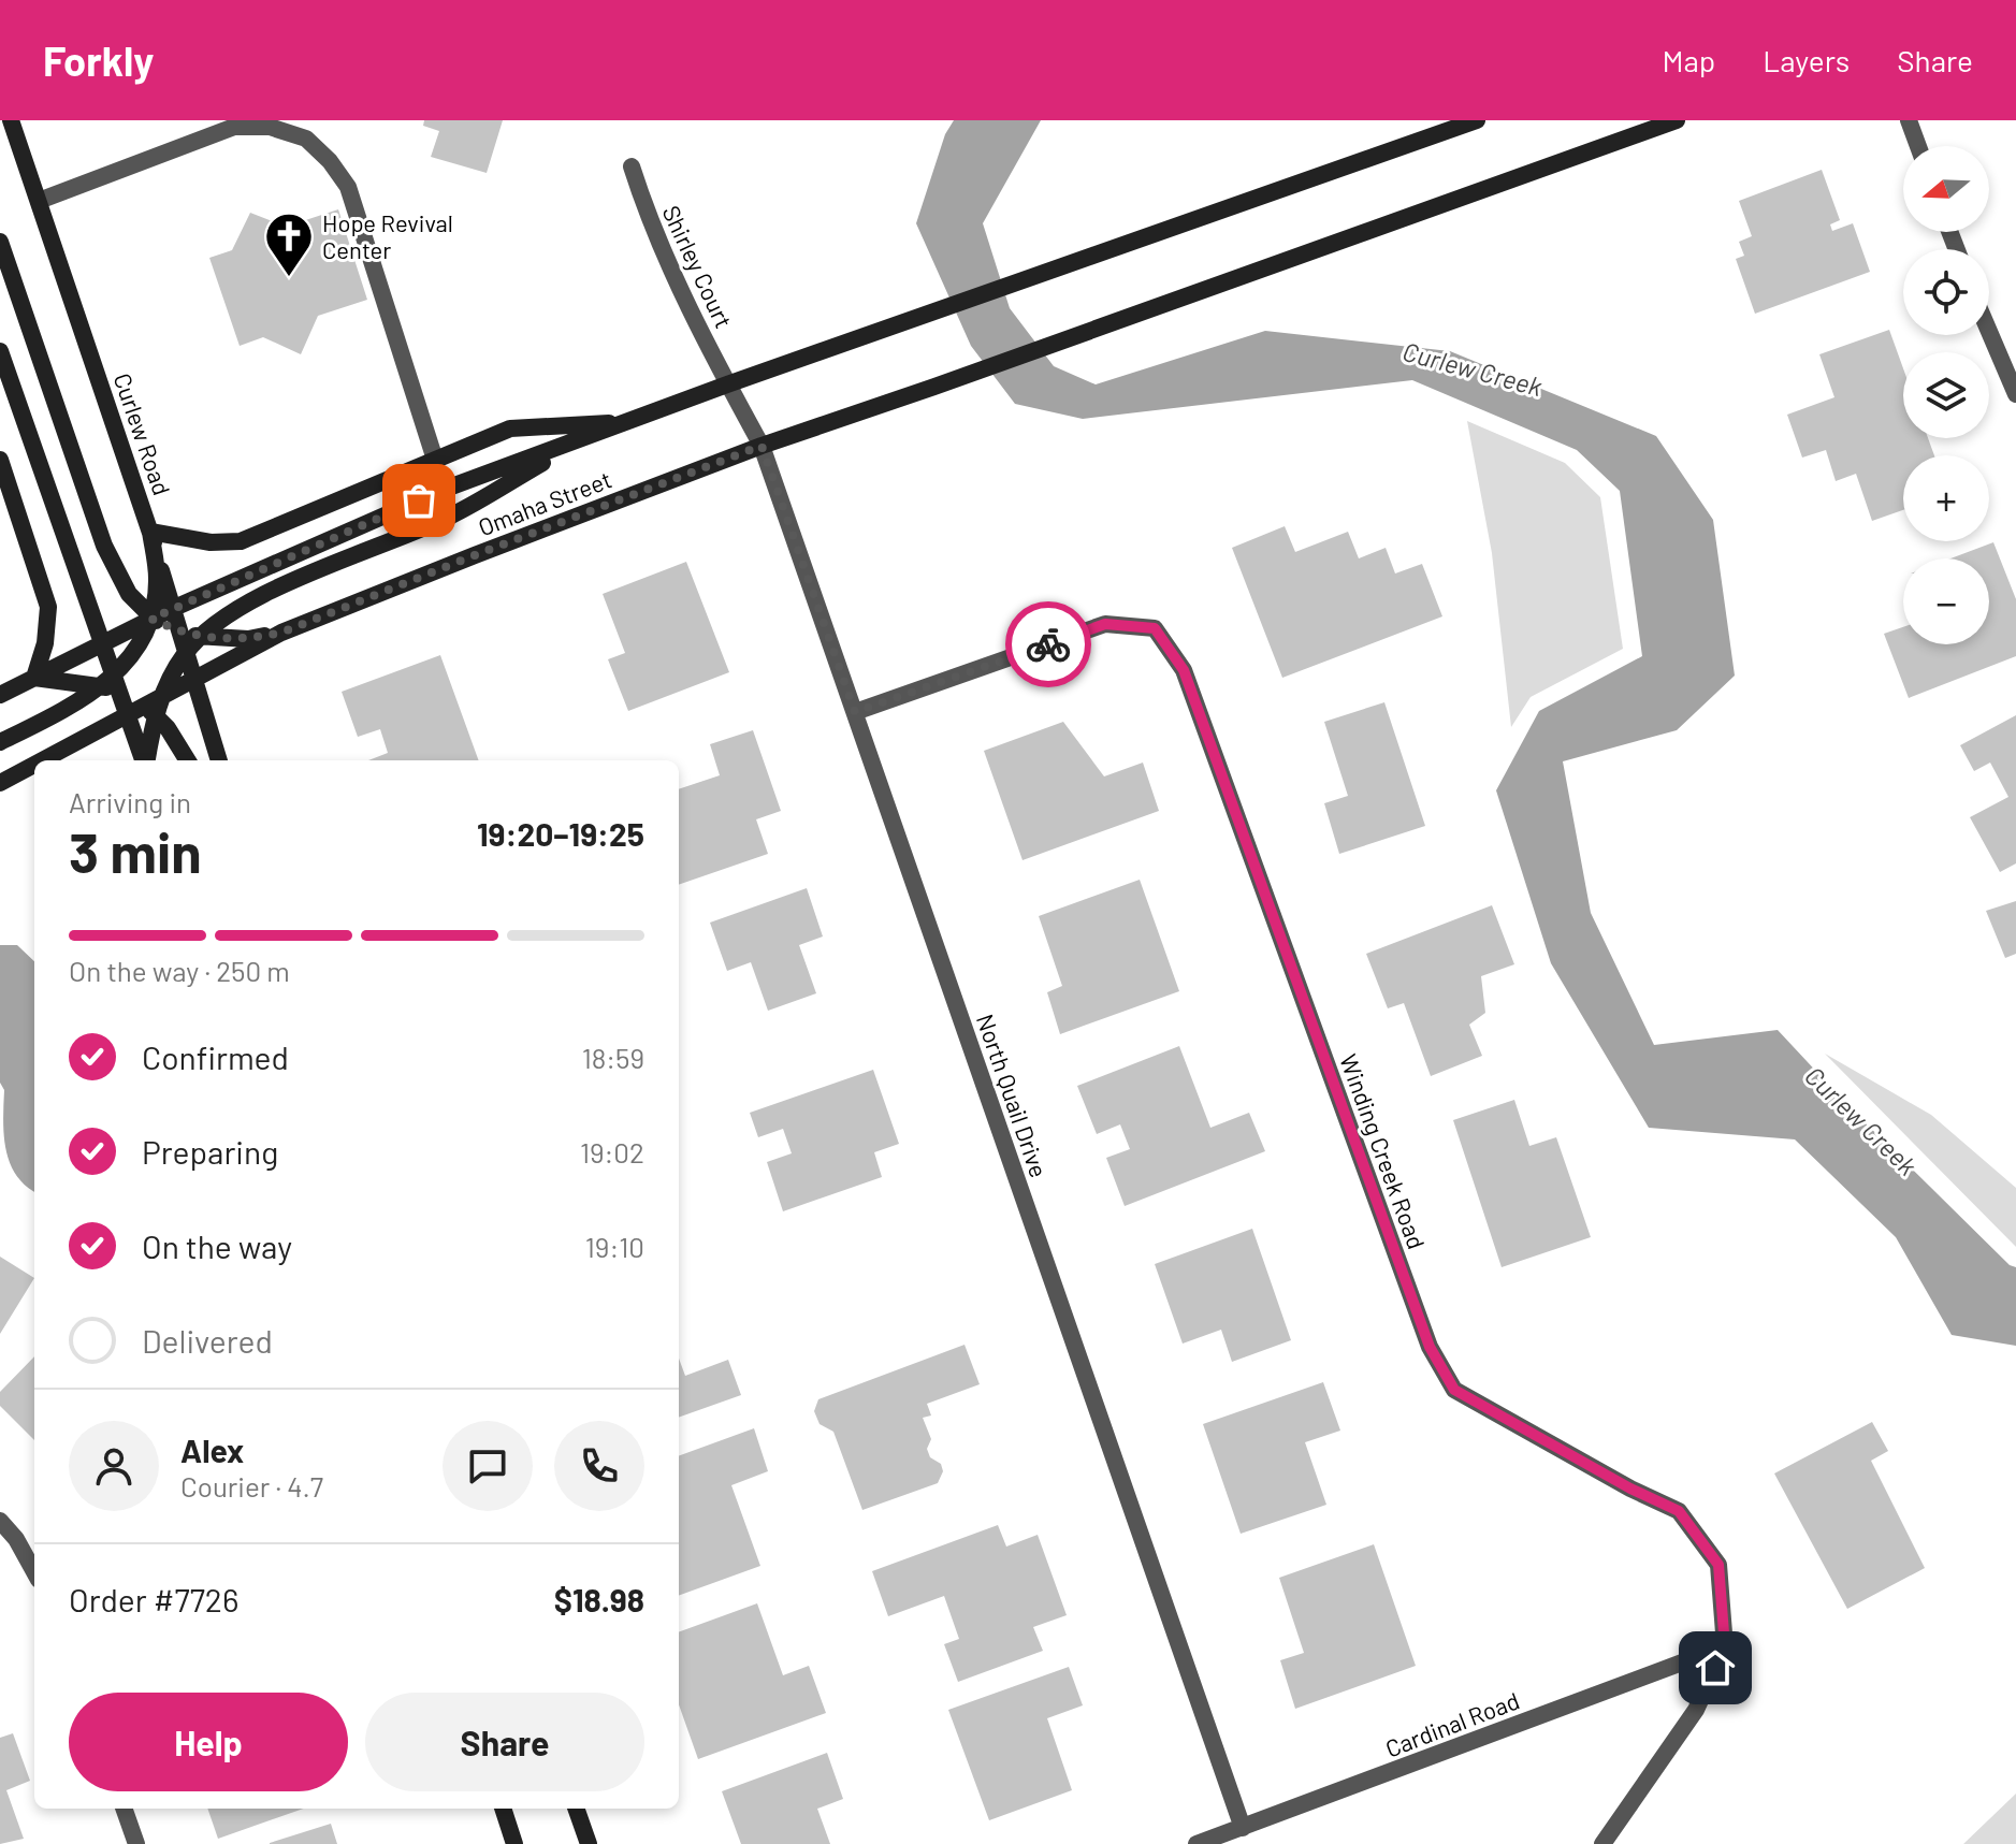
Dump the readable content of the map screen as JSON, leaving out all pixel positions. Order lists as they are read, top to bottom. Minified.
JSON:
{"streets":{"main road":["Curlew Road","Omaha Street"],"street":["Shirley Court","North Quail Drive","Winding Creek Road","Cardinal Road"]},"crossings":[["Shirley Court","Omaha Street"],["Shirley Court","North Quail Drive"],["Curlew Road","Omaha Street"],["Omaha Street","North Quail Drive"],["North Quail Drive","Winding Creek Road"],["North Quail Drive","Cardinal Road"],["Winding Creek Road","Cardinal Road"]],"water":["Curlew Creek"],"places":{"church":["Hope Revival Center"]},"north":"left","page":{"header":"Forkly","nav":["Map","Layers","Share"],"map_buttons":["+","−"],"heading":["3 min","Arriving in","19:20–19:25"],"panel":["Alex","Courier · 4.7","Order #7726","$18.98"],"bar":"On the way · 250 m","list":[["Confirmed","18:59"],["Preparing","19:02"],["On the way","19:10"],"Delivered"],"buttons":["Help","Share"]}}
